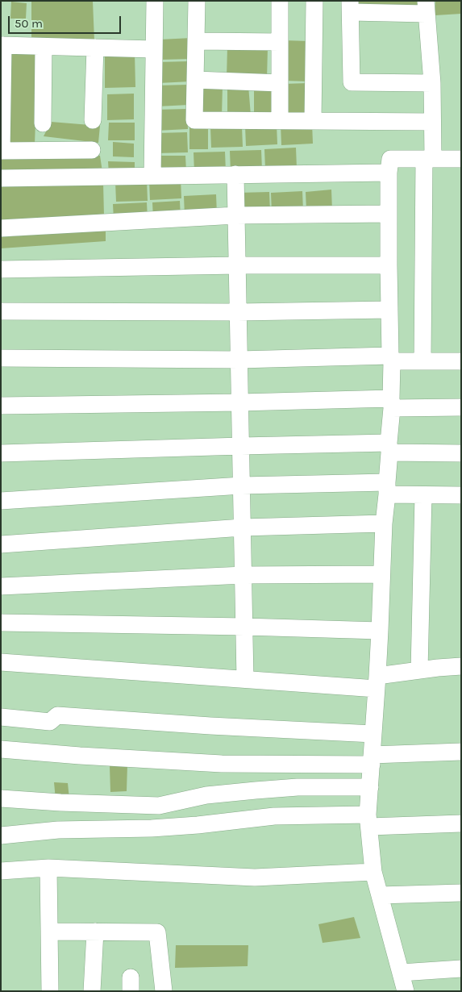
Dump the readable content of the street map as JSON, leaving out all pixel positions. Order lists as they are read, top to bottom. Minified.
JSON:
{"scale_bar":"50 m"}
